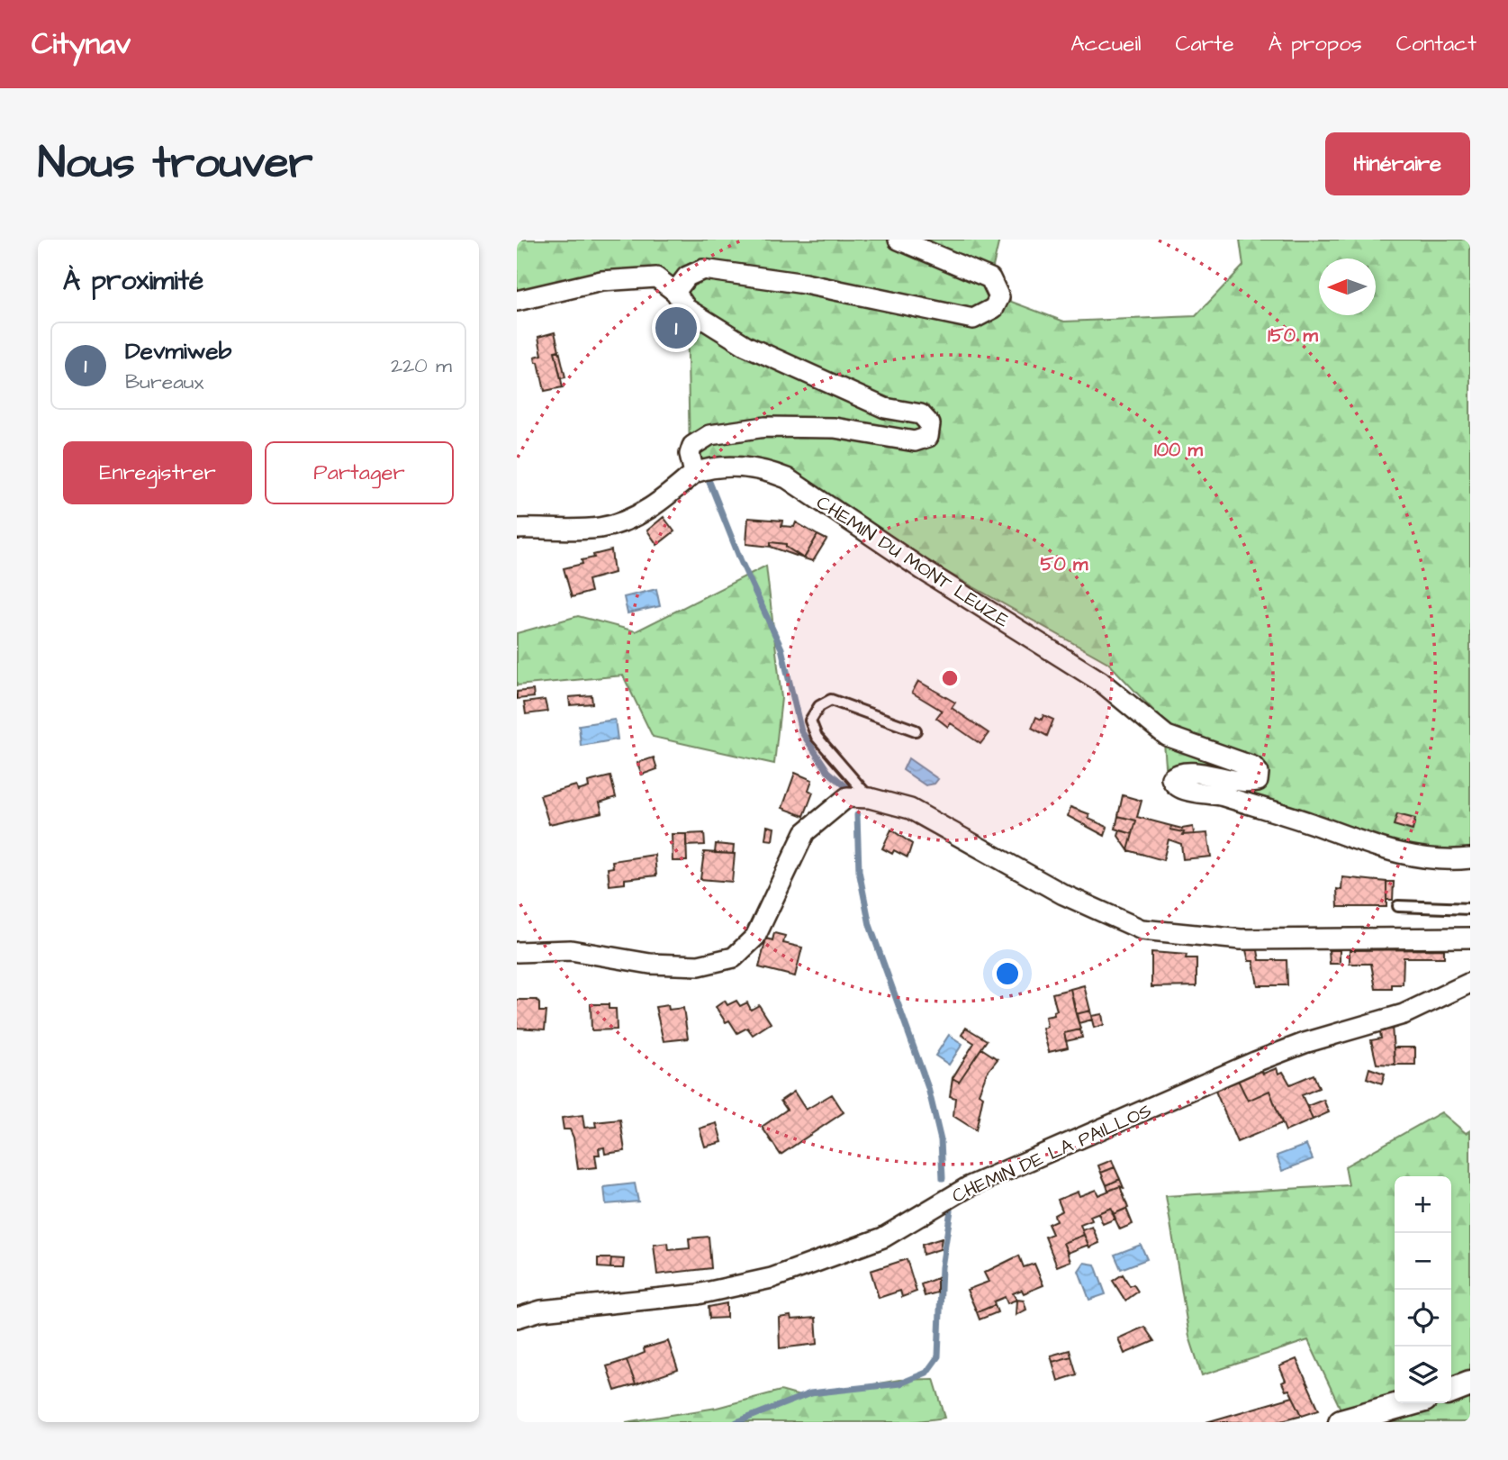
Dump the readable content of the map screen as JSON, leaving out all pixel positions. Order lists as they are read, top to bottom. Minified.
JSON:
{"streets":{"street":["CHEMIN DU MONT LEUZE","CHEMIN DE LA PAILLOS"]},"north":"left","page":{"header":"Citynav","nav":["Accueil","Carte","À propos","Contact"],"buttons":["Itinéraire",["Enregistrer","Partager"]],"title":"Nous trouver","heading":"À proximité","pins":"1","list":[{"mark":"1","name":"Devmiweb","note":"Bureaux","value":"220 m"}],"map_buttons":["+","−"]},"rings":["150 m","100 m","50 m"]}
